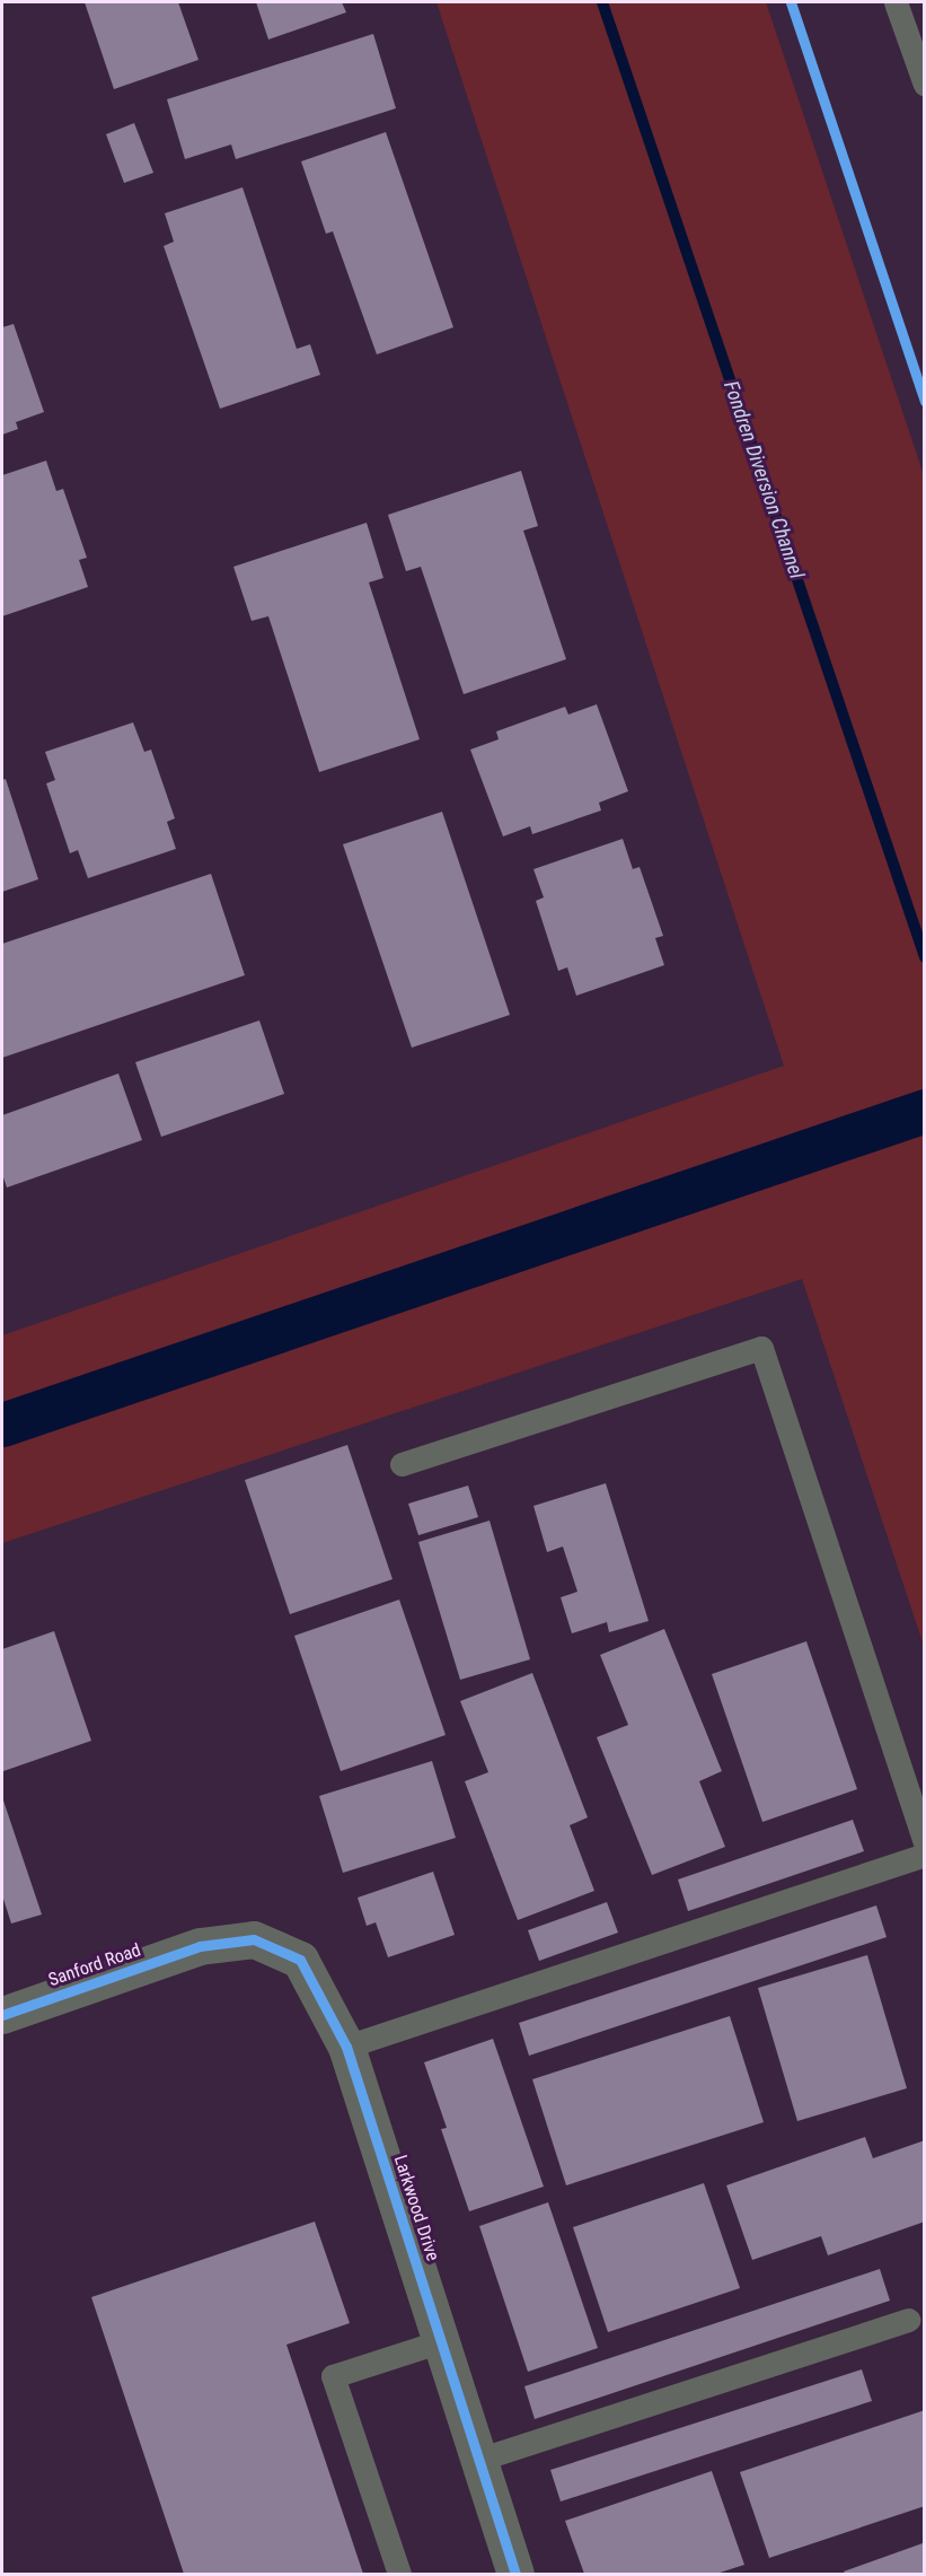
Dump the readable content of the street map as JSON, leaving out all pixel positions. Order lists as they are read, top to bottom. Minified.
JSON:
{"streets":{"street":["Sanford Road","Larkwood Drive"]},"crossings":[["Sanford Road","Larkwood Drive"]],"water":["Fondren Diversion Channel"]}
